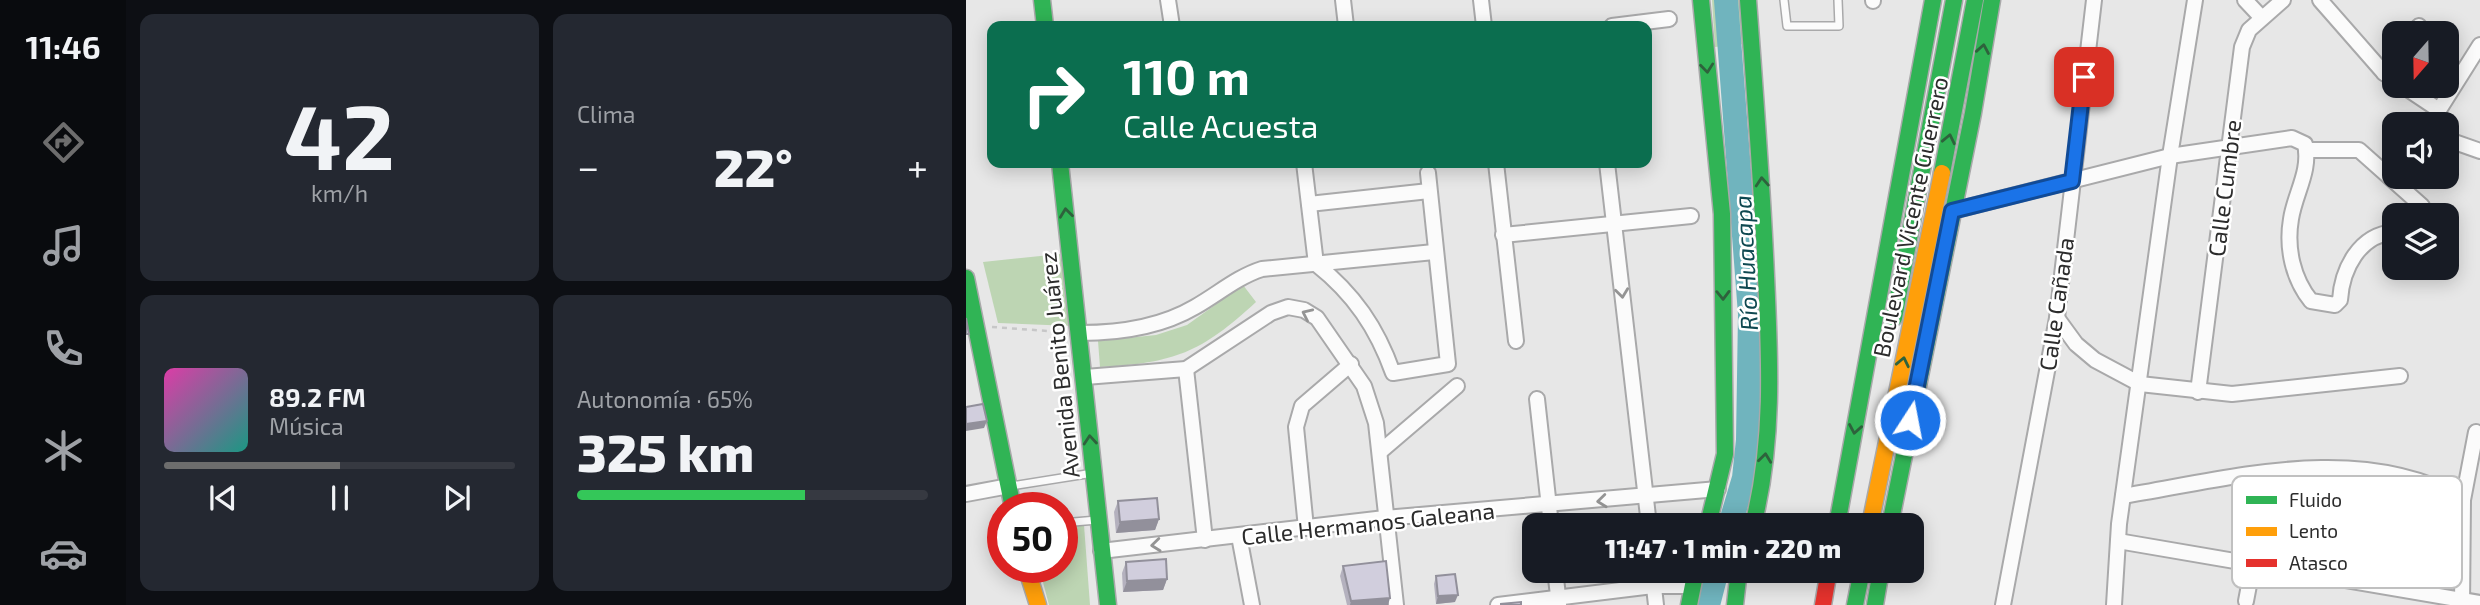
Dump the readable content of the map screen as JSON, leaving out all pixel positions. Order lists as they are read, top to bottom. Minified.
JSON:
{"streets":{"main road":["Boulevard Vicente Guerrero","Avenida Benito Juárez"],"street":["Calle Cumbre","Calle Cañada","Calle Hermanos Galeana"]},"crossings":[["Avenida Benito Juárez","Calle Hermanos Galeana"]],"water":["Río Huacapa"],"legend":["Fluido","Lento","Atasco"],"north":"bottom","page":{"tabs":"11:46","tile":[["42","km/h"],"Clima",["Autonomía · 65%","325 km"]],"turn":["110 m","Calle Acuesta"],"heat":["−","22°","+"],"song":["89.2 FM","Música"],"limit":"50","trip":"11:47 · 1 min · 220 m"}}
